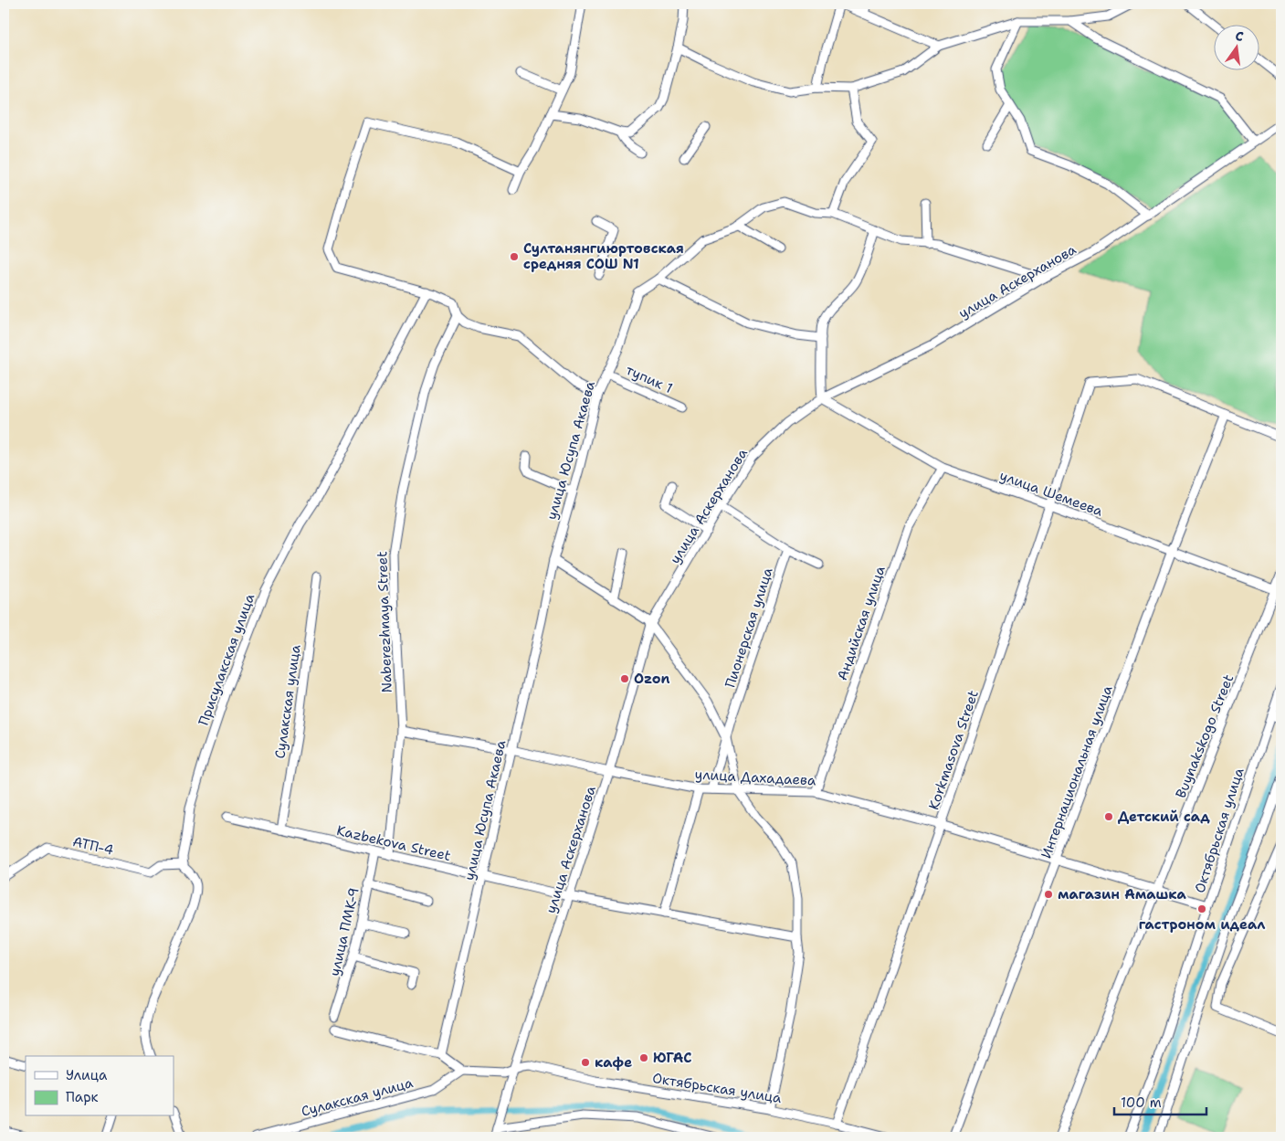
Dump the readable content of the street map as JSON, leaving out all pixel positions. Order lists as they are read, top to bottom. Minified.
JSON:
{"streets":{"street":["улица Аскерханова","тупик 1","улица Юсупа Акаева","улица Шемеева","Naberezhnaya Street","Андийская улица","Пионерская улица","Присулакская улица","Сулакская улица","Buynakskogo Street","Korkmasova Street","Интернациональная улица","улица Дахадаева","Октябрьская улица","Kazbekova Street","АТП-4","улица ПМК-9"]},"crossings":[["улица Аскерханова","улица Юсупа Акаева"],["улица Аскерханова","улица Шемеева"],["улица Аскерханова","улица Дахадаева"],["улица Аскерханова","Октябрьская улица"],["улица Аскерханова","Kazbekova Street"],["тупик 1","улица Юсупа Акаева"],["улица Юсупа Акаева","улица Дахадаева"],["улица Юсупа Акаева","Kazbekova Street"],["улица Шемеева","Андийская улица"],["улица Шемеева","Buynakskogo Street"],["улица Шемеева","Korkmasova Street"],["улица Шемеева","Интернациональная улица"],["Naberezhnaya Street","улица Дахадаева"],["Naberezhnaya Street","Kazbekova Street"],["Андийская улица","улица Дахадаева"],["Пионерская улица","улица Дахадаева"],["Присулакская улица","АТП-4"],["Сулакская улица","Октябрьская улица"],["Сулакская улица","Kazbekova Street"],["Buynakskogo Street","улица Дахадаева"],["Korkmasova Street","Интернациональная улица"],["Korkmasova Street","улица Дахадаева"],["Korkmasova Street","Октябрьская улица"],["Интернациональная улица","улица Дахадаева"],["улица Дахадаева","Октябрьская улица"],["Kazbekova Street","улица ПМК-9"]],"places":["Султанянгиюртовская средняя СОШ N1","Ozon","Детский сад","магазин Амашка","гастроном идеал","ЮГАС","кафе"],"legend":["Улица","Парк"],"scale_bar":"100 m","north":"top"}
